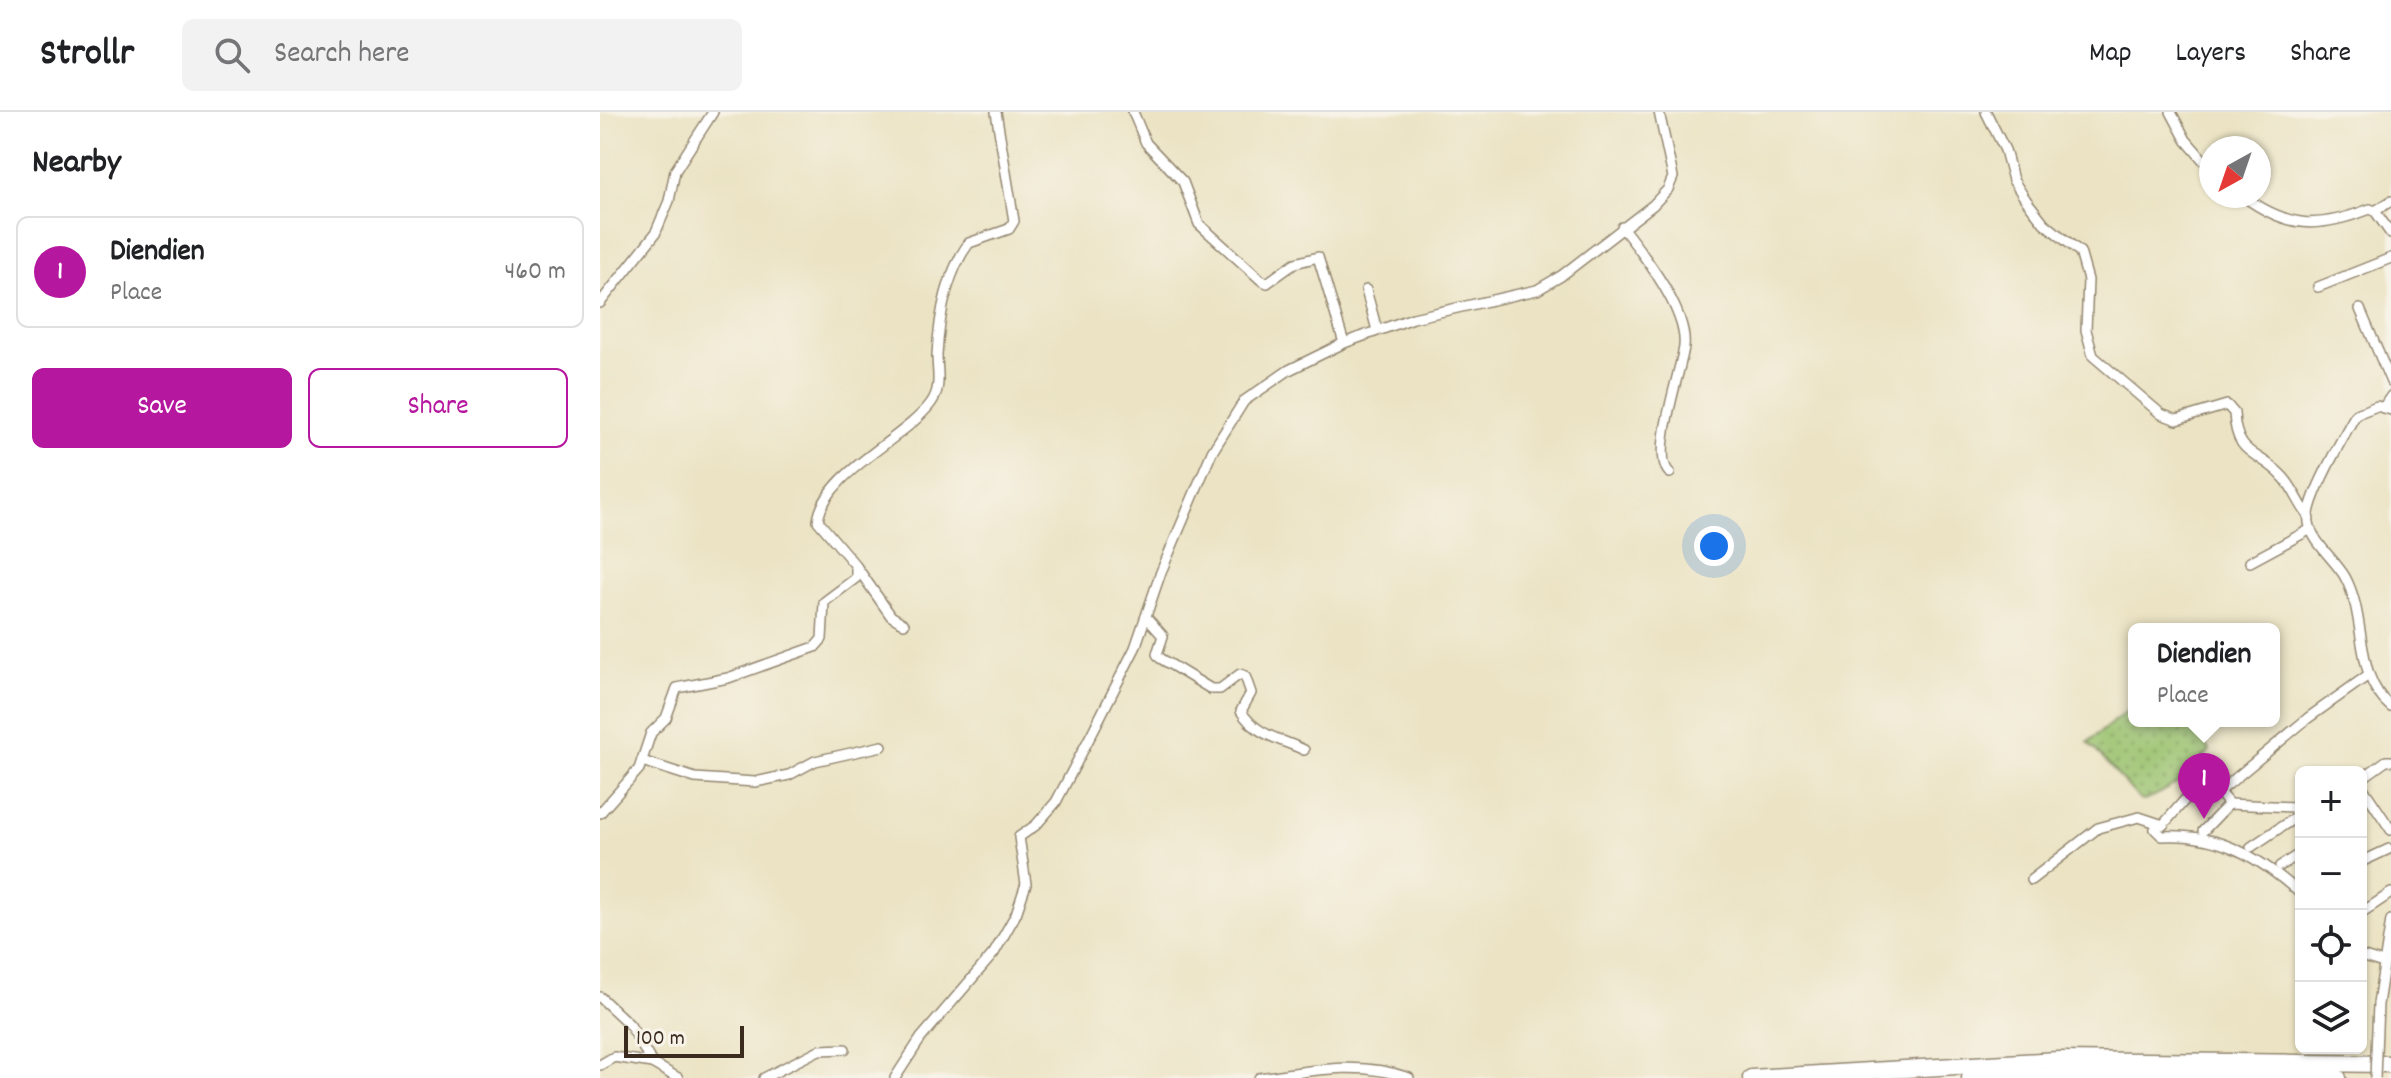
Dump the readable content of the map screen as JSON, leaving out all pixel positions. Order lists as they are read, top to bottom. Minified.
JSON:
{"scale_bar":"100 m","north":"bottom left","page":{"header":"Strollr","search":"Search here","nav":["Map","Layers","Share"],"heading":"Nearby","list":[{"mark":"1","name":"Diendien","note":"Place","value":"460 m"}],"buttons":["Save","Share"],"popup":["Diendien","Place"],"pins":"1","map_buttons":["+","−"],"scale":"100 m"}}
